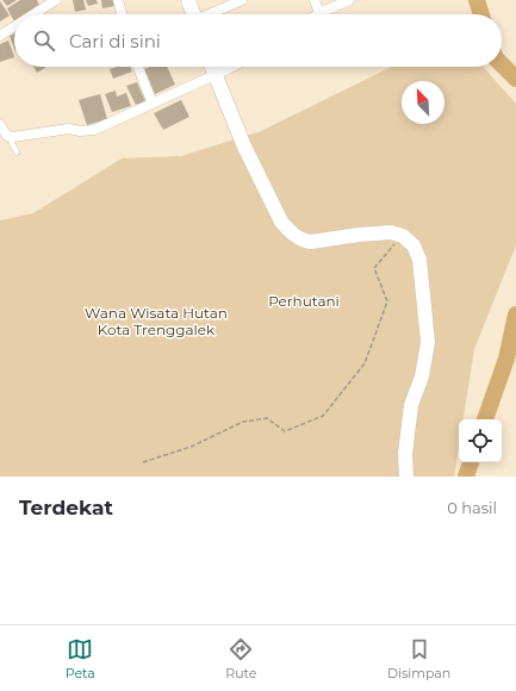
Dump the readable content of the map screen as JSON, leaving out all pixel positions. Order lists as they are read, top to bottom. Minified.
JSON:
{"parks":["Perhutani","Wana Wisata Hutan Kota Trenggalek"],"north":"top left","page":{"search":"Cari di sini","heading":["Terdekat","0 hasil"],"nav":["Peta","Rute","Disimpan"]}}
